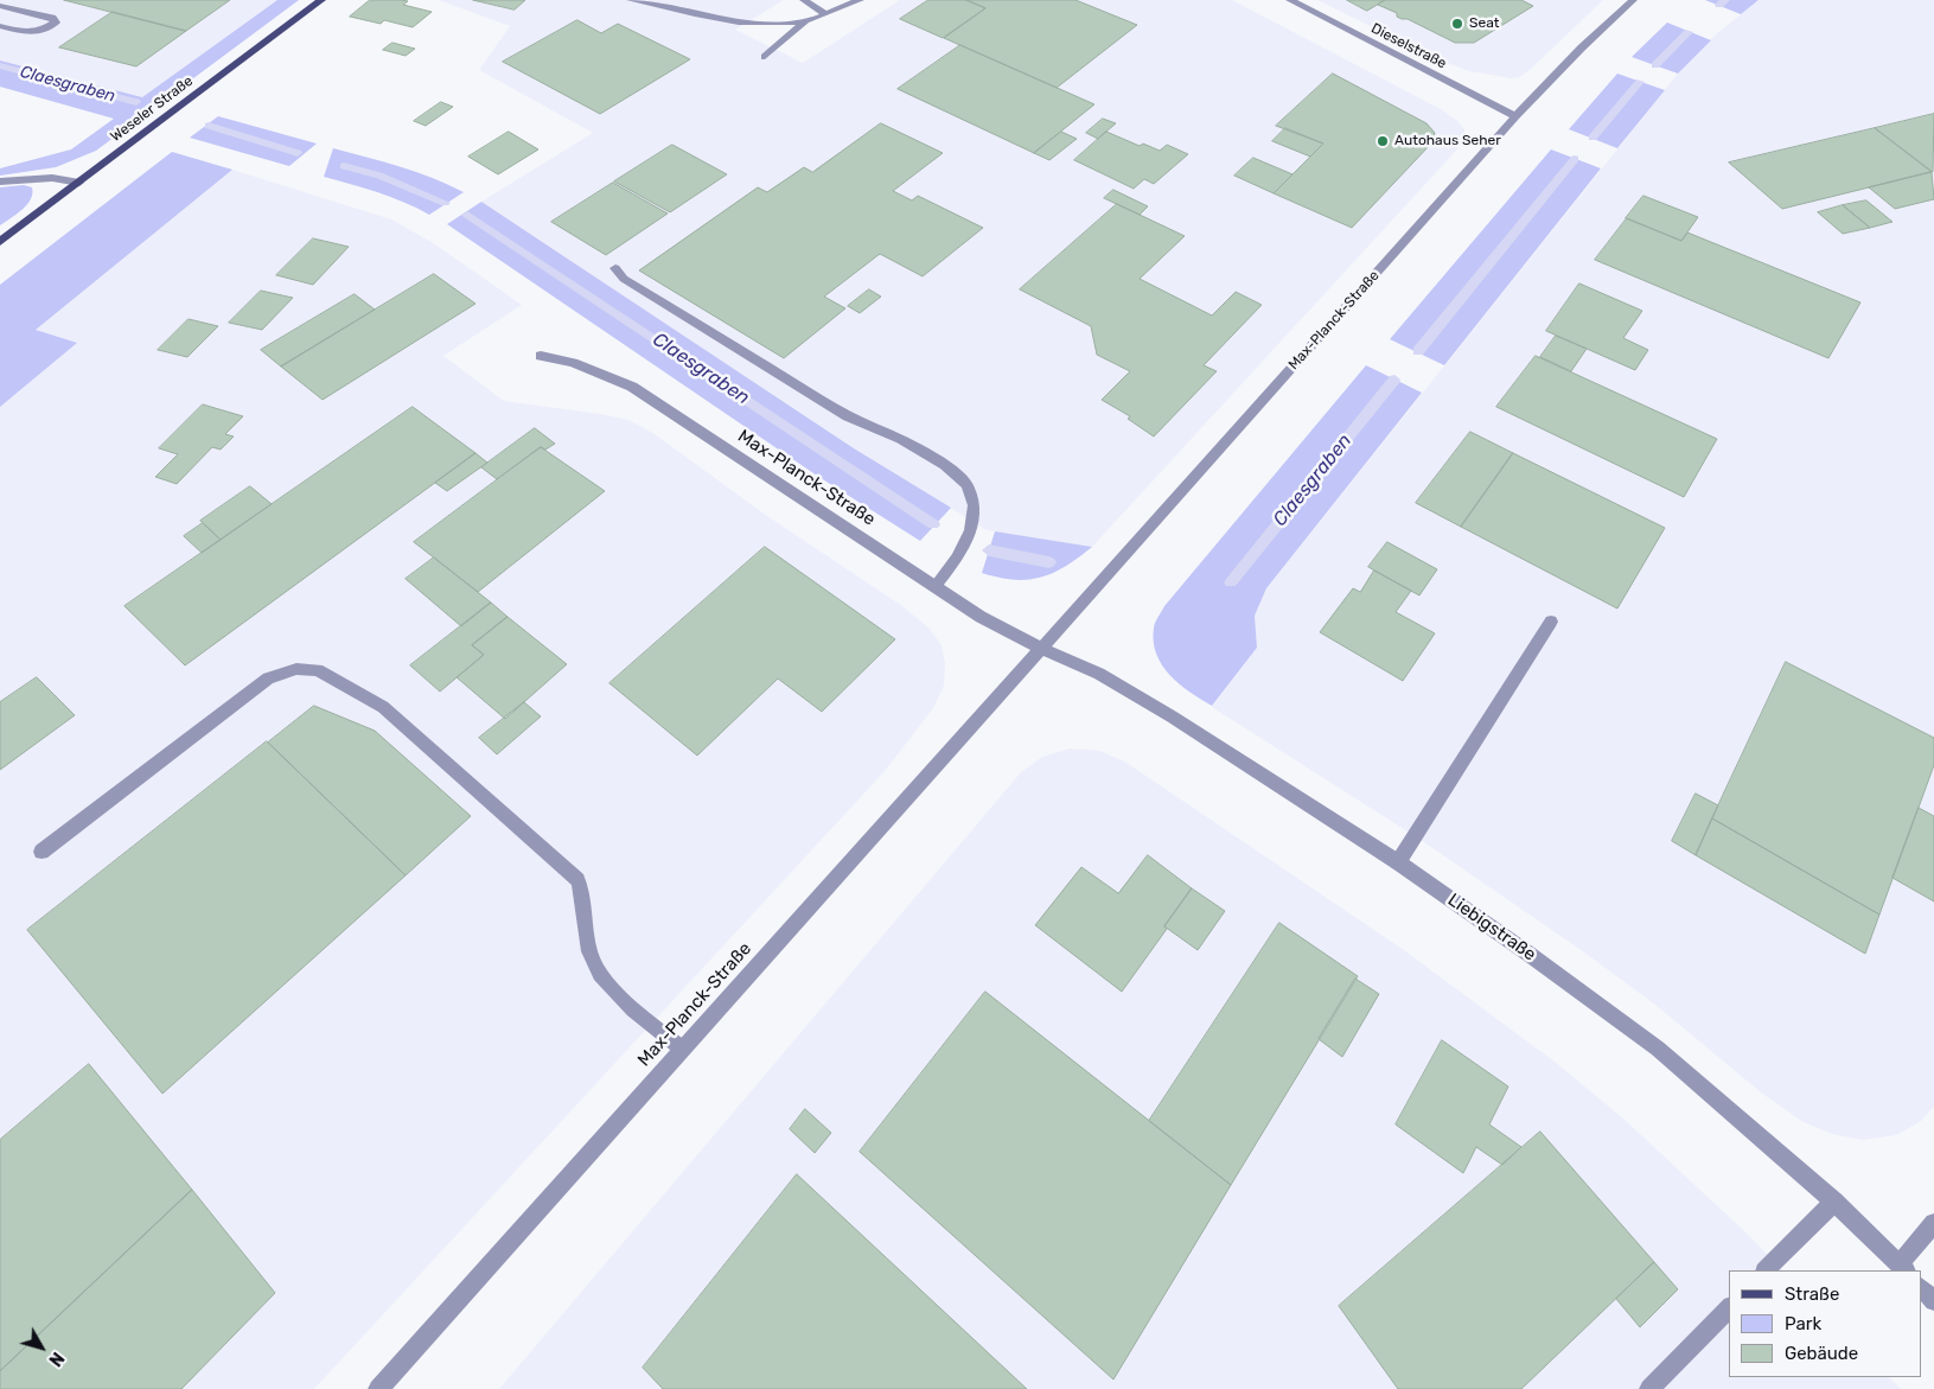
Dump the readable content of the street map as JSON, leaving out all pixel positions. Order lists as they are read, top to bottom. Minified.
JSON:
{"streets":{"main road":["Weseler Straße"],"street":["Dieselstraße","Max-Planck-Straße","Liebigstraße"]},"crossings":[["Dieselstraße","Max-Planck-Straße"],["Max-Planck-Straße","Liebigstraße"]],"water":["Claesgraben"],"places":["Seat","Autohaus Seher"],"legend":["Straße","Park","Gebäude"],"north":"bottom right"}
